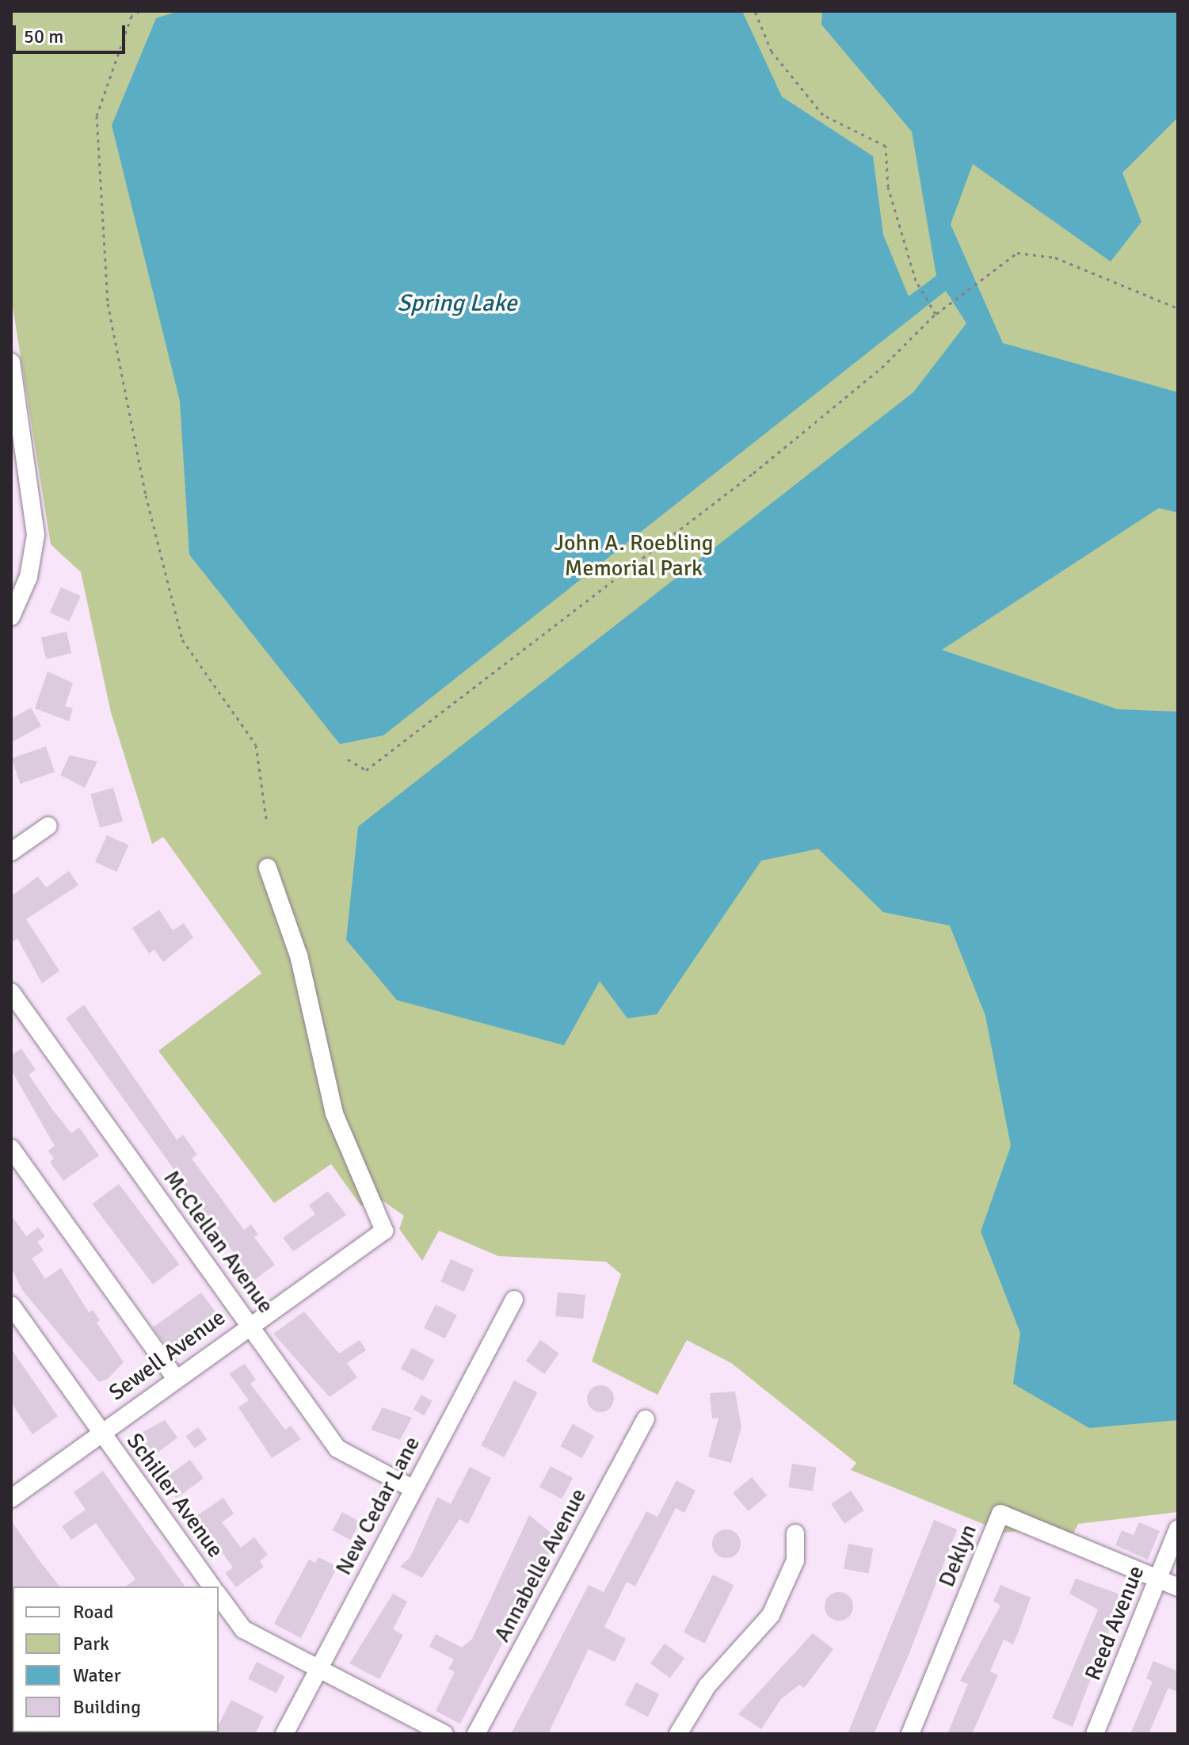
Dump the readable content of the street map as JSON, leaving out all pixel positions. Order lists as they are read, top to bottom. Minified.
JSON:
{"streets":{"street":["McClellan Avenue","Sewell Avenue","Schiller Avenue","New Cedar Lane","Deklyn","Annabelle Avenue","Reed Avenue"]},"crossings":[["McClellan Avenue","Sewell Avenue"],["McClellan Avenue","New Cedar Lane"],["Sewell Avenue","Schiller Avenue"],["Schiller Avenue","New Cedar Lane"],["Deklyn","Reed Avenue"]],"water":["Spring Lake"],"parks":["John A. Roebling Memorial Park"],"legend":["Road","Park","Water","Building"],"scale_bar":"50 m"}
